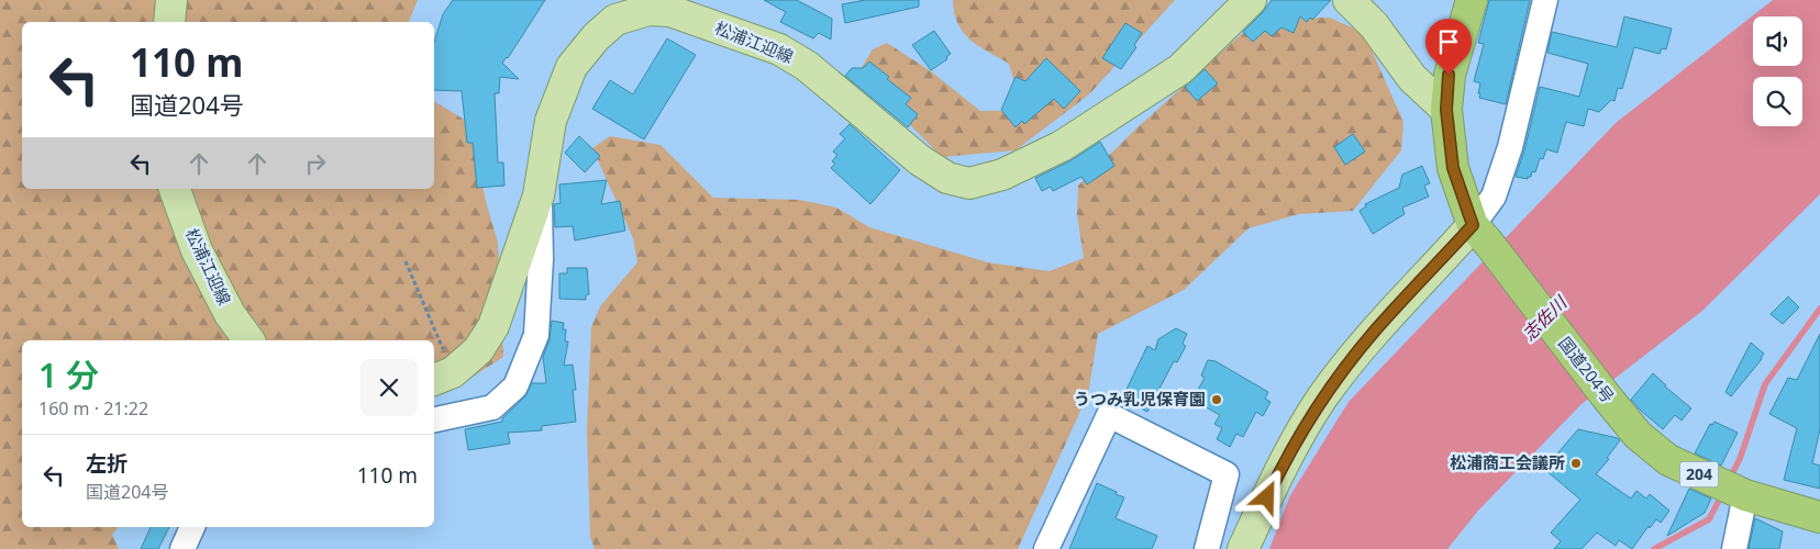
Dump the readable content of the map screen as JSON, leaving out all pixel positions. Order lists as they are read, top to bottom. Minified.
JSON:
{"streets":{"highway":["国道204号","204"],"main road":["松浦江迎線"]},"water":["志佐川"],"places":["うつみ乳児保育園","松浦商工会議所"],"page":{"turn":["110 m","国道204号"],"heading":["1 分","160 m · 21:22"],"list":[{"name":"左折","note":"国道204号","value":"110 m"}]}}
